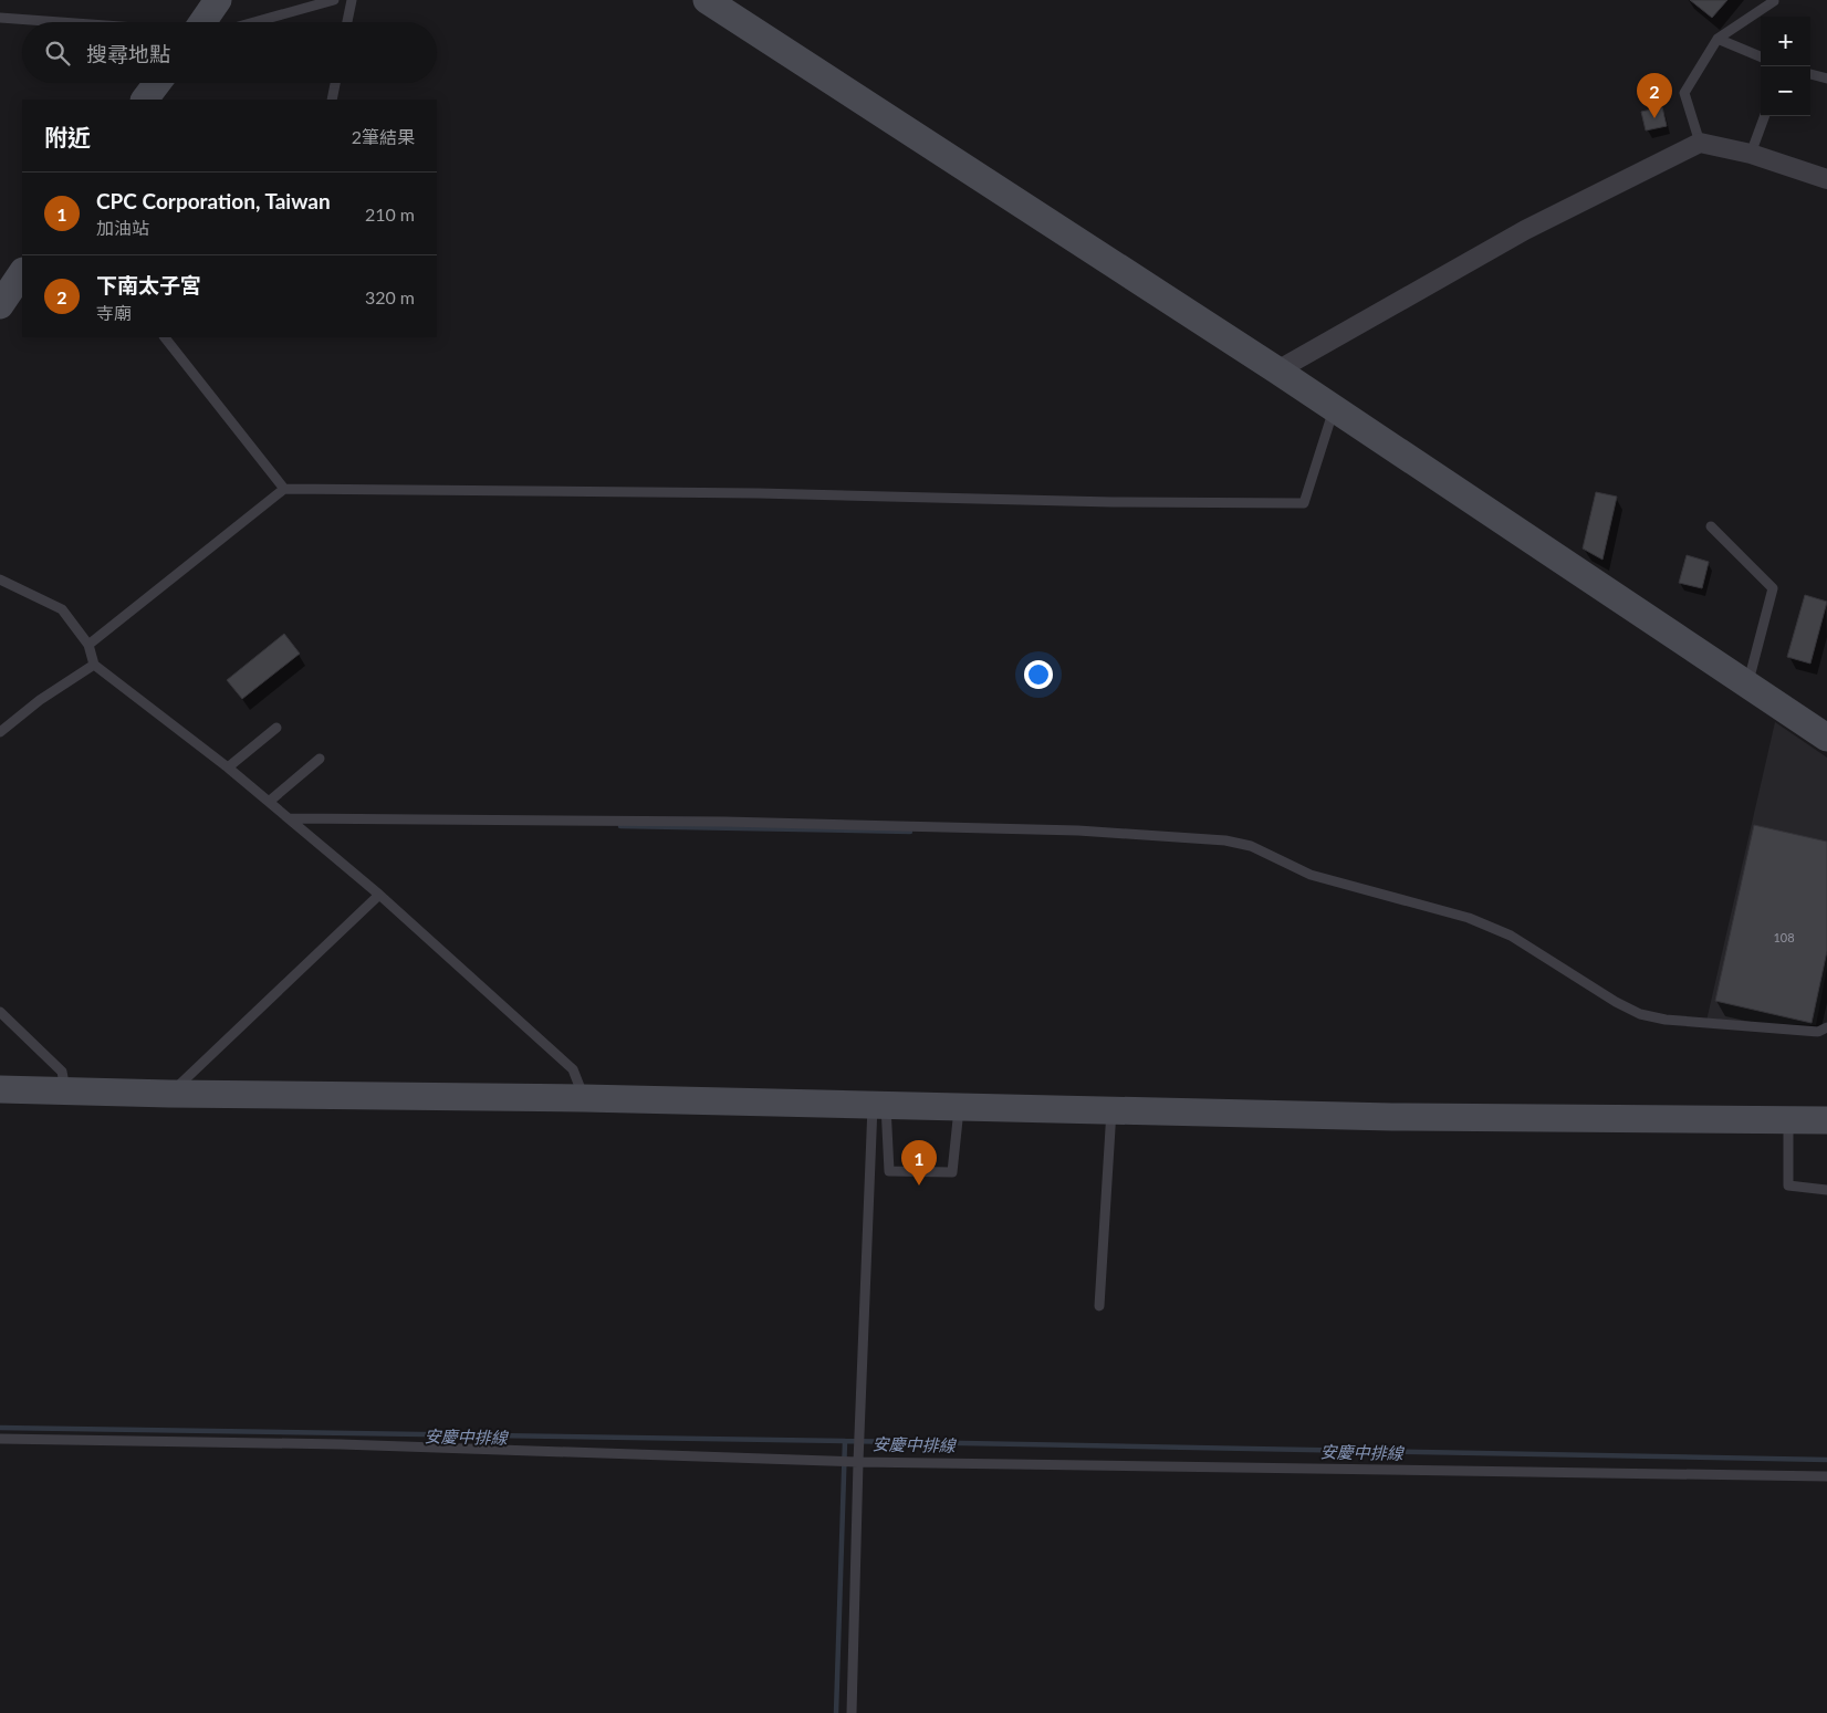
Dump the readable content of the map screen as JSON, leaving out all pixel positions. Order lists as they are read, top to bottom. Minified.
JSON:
{"water":["安慶中排線"],"house_numbers":["108"],"page":{"map_buttons":["+","−"],"search":"搜尋地點","pins":["2","1"],"heading":["附近","2筆結果"],"list":[{"mark":"1","name":"CPC Corporation, Taiwan","note":"加油站","value":"210 m"},{"mark":"2","name":"下南太子宮","note":"寺廟","value":"320 m"}]}}
